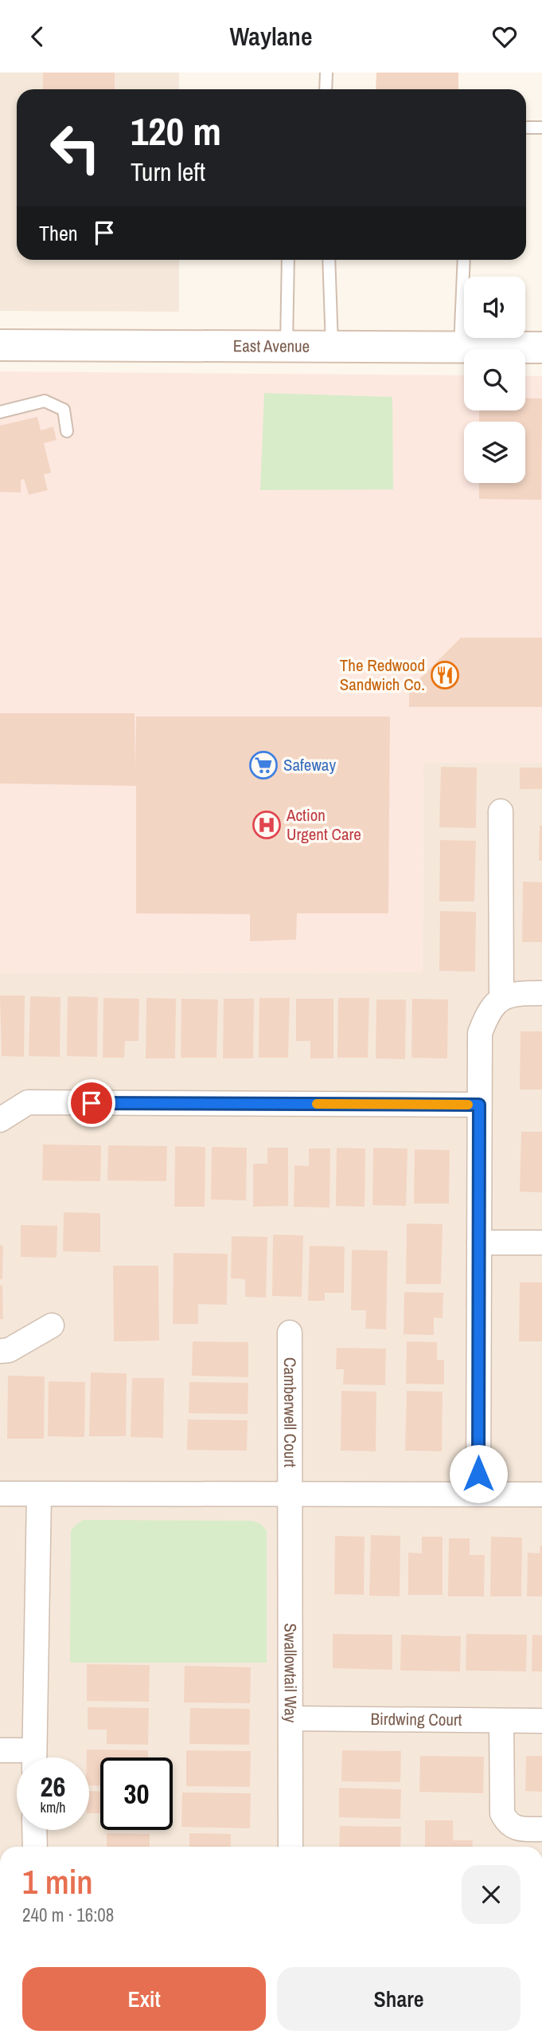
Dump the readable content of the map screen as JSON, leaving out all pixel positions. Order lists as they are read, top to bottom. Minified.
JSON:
{"streets":{"main road":["East Avenue"],"street":["Camberwell Court","Swallowtail Way","Birdwing Court"]},"crossings":[["Camberwell Court","Swallowtail Way"],["Swallowtail Way","Birdwing Court"]],"places":{"restaurant":["The Redwood Sandwich Co."],"supermarket":["Safeway"],"hospital":["Action Urgent Care"]},"page":{"header":"Waylane","turn":["120 m","Turn left"],"then":"Then","speed":"26 km/h","limit":"30","heading":["1 min","240 m · 16:08"],"buttons":["Exit","Share"]}}
